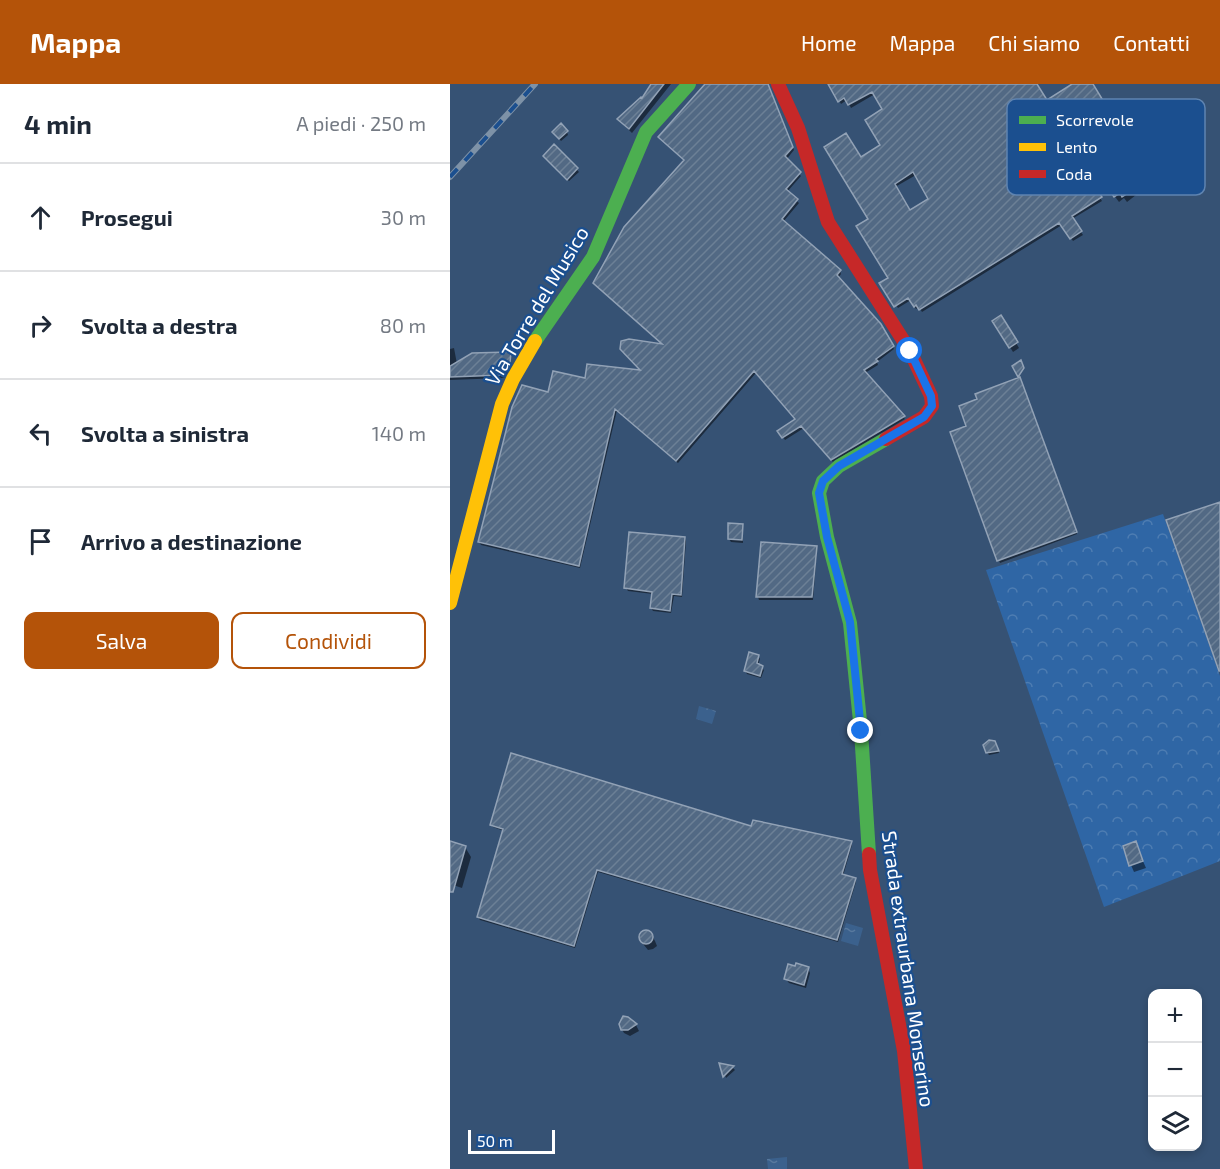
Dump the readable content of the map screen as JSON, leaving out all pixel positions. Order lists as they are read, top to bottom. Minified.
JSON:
{"streets":{"street":["Via Torre del Musico","Strada extraurbana Monserino"]},"legend":["Scorrevole","Lento","Coda"],"scale_bar":"50 m","page":{"header":"Mappa","nav":["Home","Mappa","Chi siamo","Contatti"],"heading":["4 min","A piedi · 250 m"],"list":[["Prosegui","30 m"],["Svolta a destra","80 m"],["Svolta a sinistra","140 m"],"Arrivo a destinazione"],"buttons":["Salva","Condividi"],"map_buttons":["+","−"],"scale":"50 m"}}
